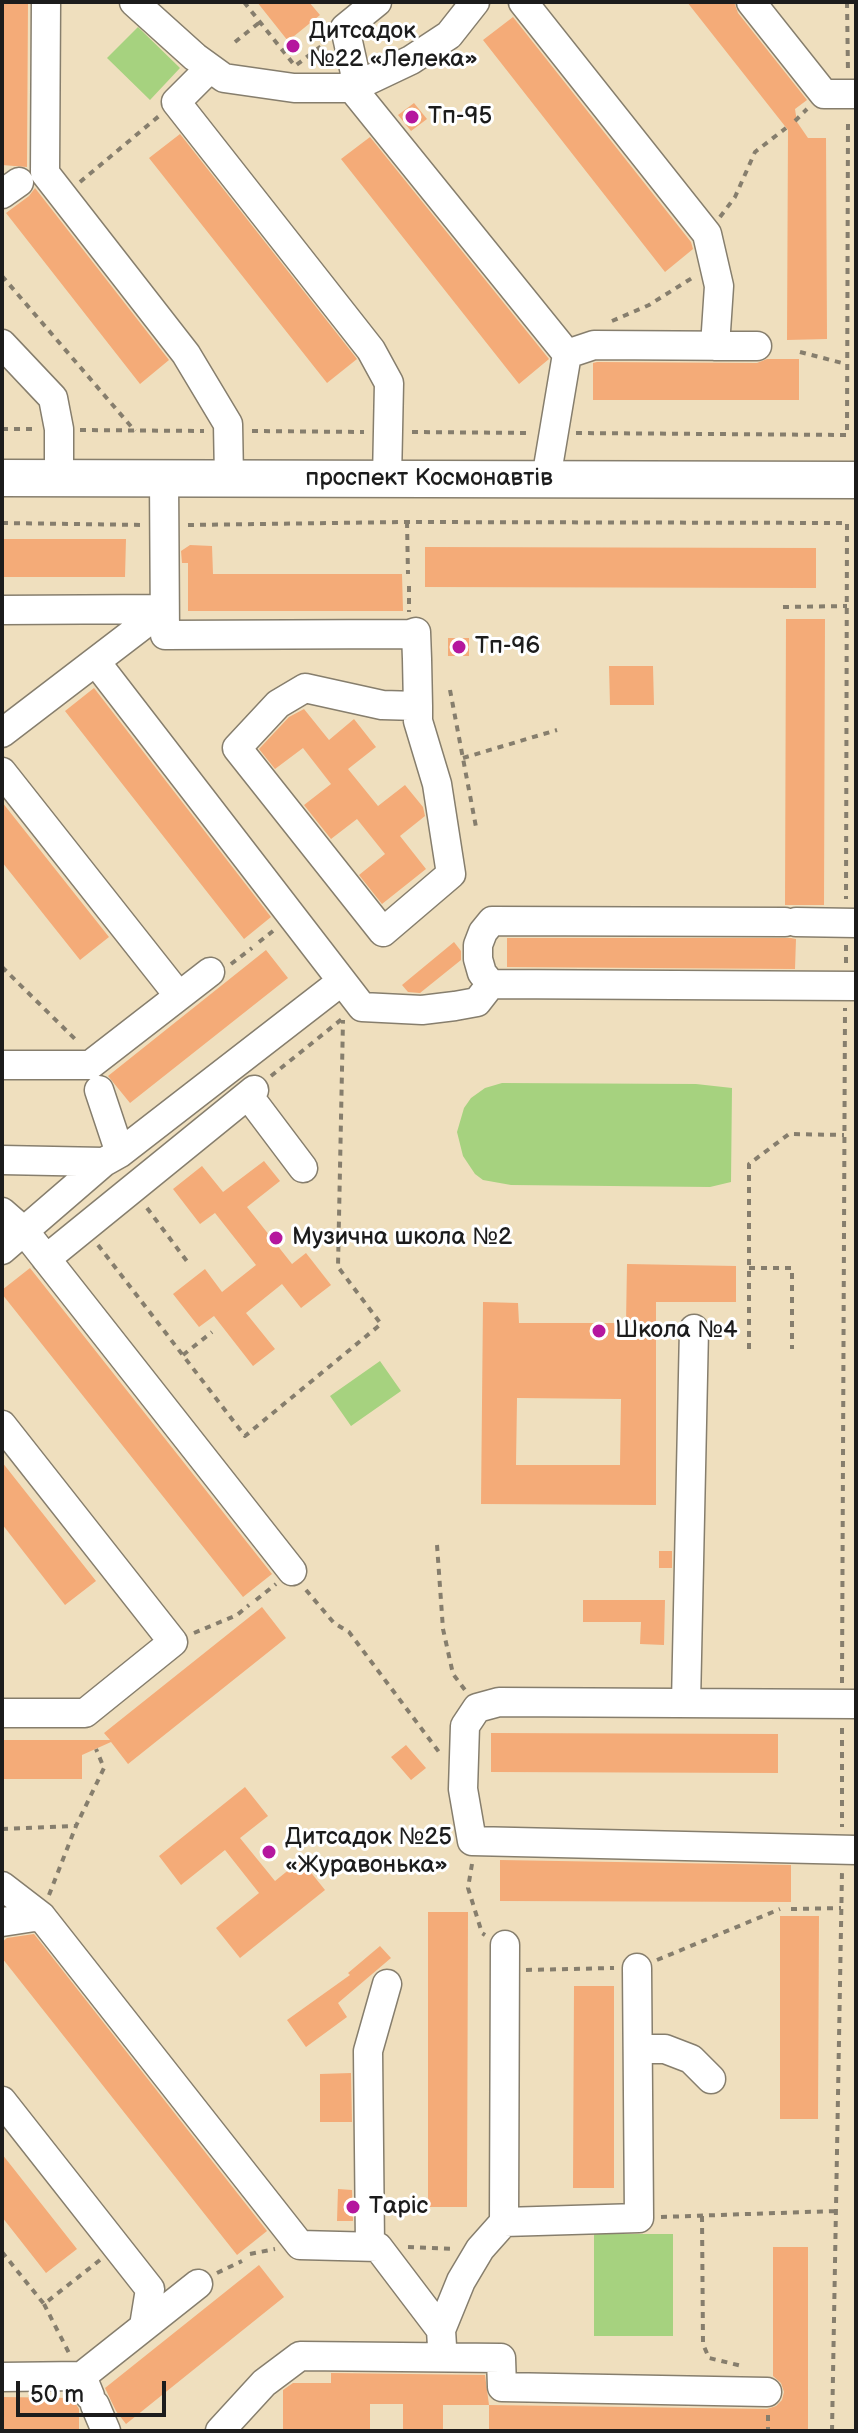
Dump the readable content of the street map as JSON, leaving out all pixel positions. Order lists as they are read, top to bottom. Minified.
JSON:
{"streets":{"main road":["проспект Космонавтів"]},"places":["Дитсадок №22 «Лелека»","Тп-95","Тп-96","Музична школа №2","Школа №4","Дитсадок №25 «Журавонька»","Таріс"],"scale_bar":"50 m"}
